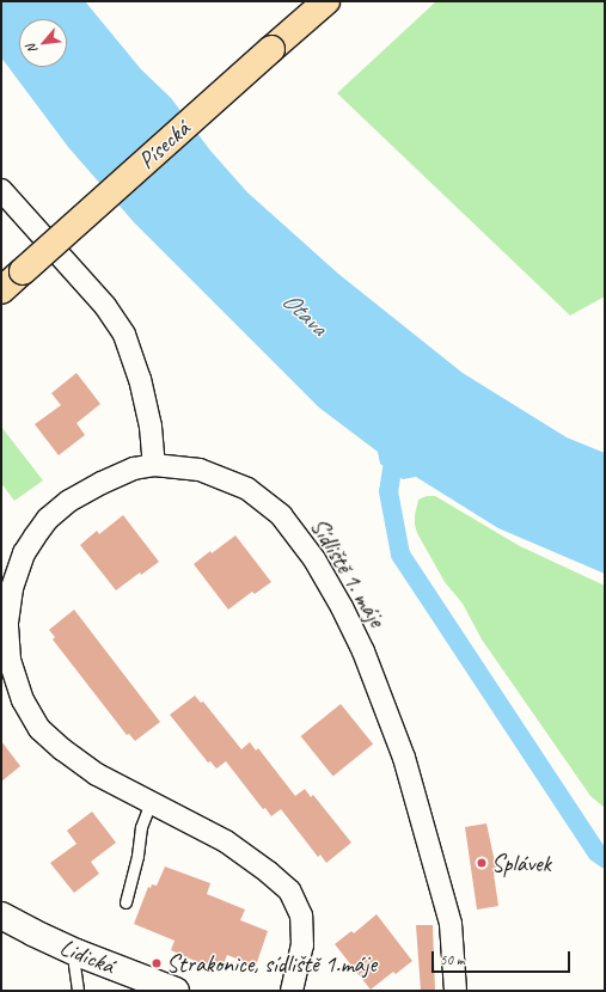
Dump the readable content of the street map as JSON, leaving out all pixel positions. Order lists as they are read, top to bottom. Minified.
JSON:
{"streets":{"main road":["Písecká"],"street":["Sídliště 1. máje","Lidická"]},"water":["Otava"],"places":["Splávek","Strakonice, sídliště 1.máje"],"scale_bar":"50 m","north":"bottom left"}
